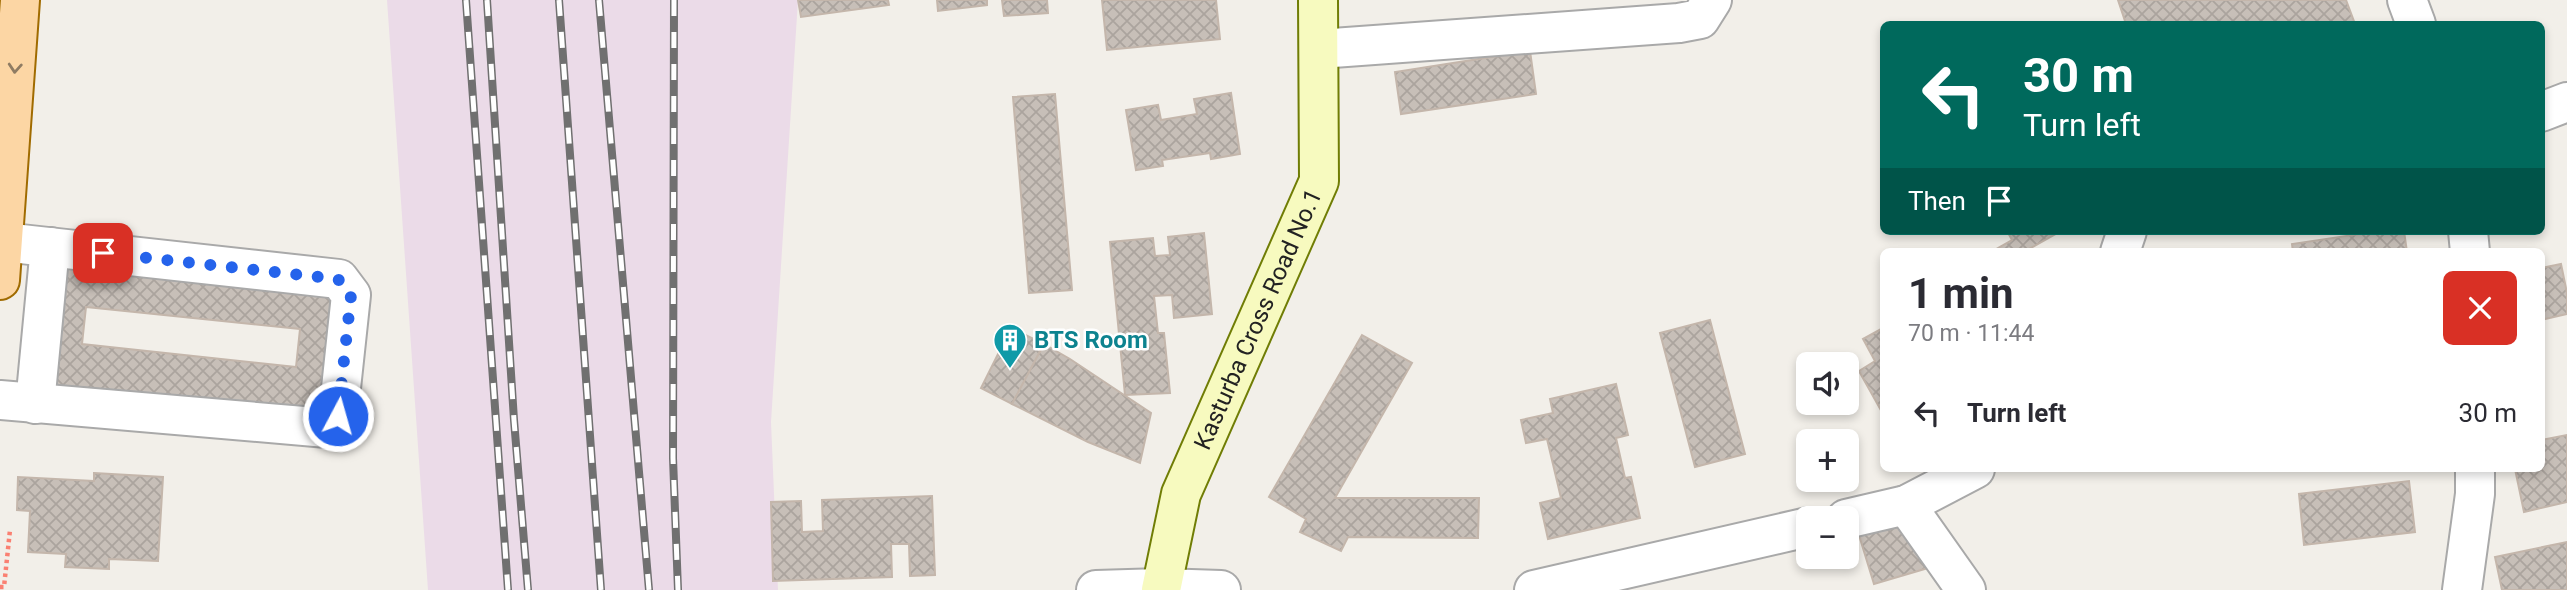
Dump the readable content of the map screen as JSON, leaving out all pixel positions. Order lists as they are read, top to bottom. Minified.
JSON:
{"streets":{"street":["Kasturba Cross Road No.1"]},"places":{"building":["BTS Room"]},"page":{"turn":["30 m","Turn left"],"then":"Then","heading":["1 min","70 m · 11:44"],"map_buttons":["+","−"],"list":[{"name":"Turn left","value":"30 m"}]}}
